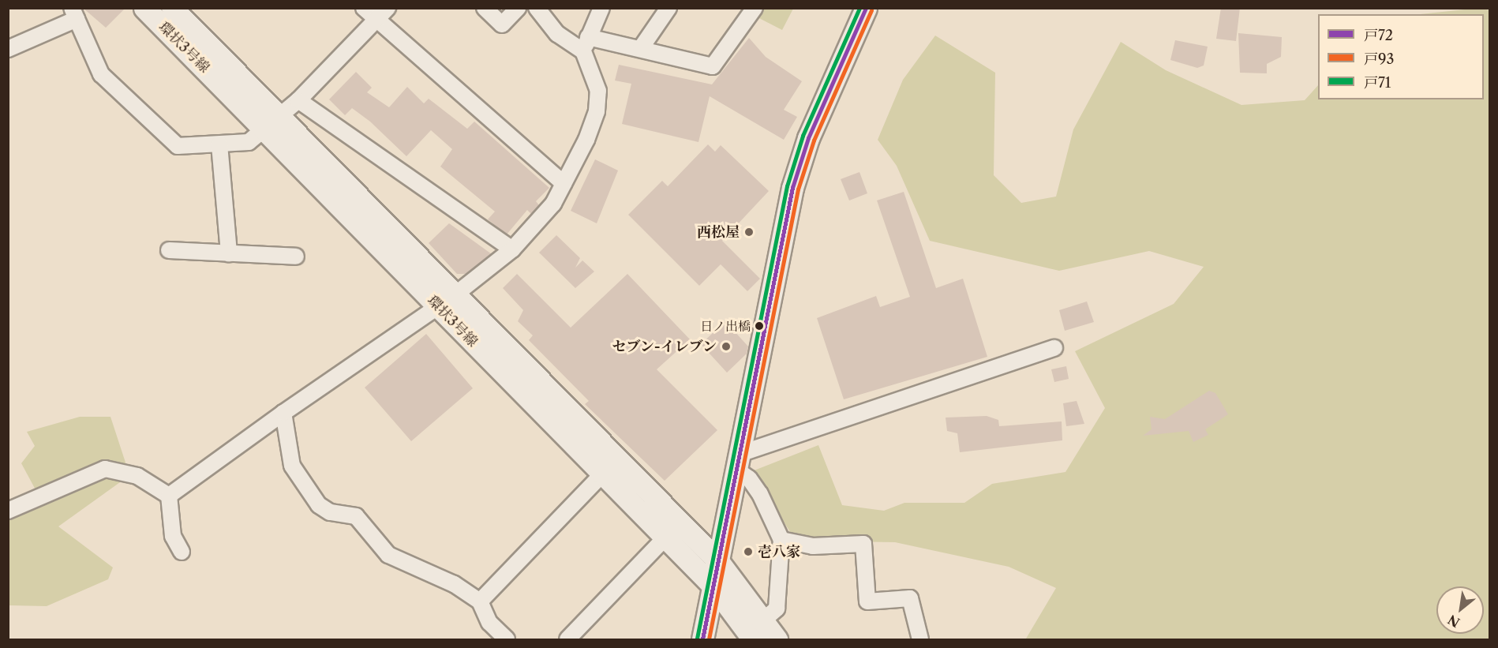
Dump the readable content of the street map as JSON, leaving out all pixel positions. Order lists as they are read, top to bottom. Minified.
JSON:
{"streets":{"street":["環状3号線"]},"places":["西松屋","日ノ出橋","セブン-イレブン","壱八家"],"lines":["transit line 戸72","transit line 戸71","transit line 戸93"],"legend":["戸72","戸93","戸71"],"north":"bottom left"}
